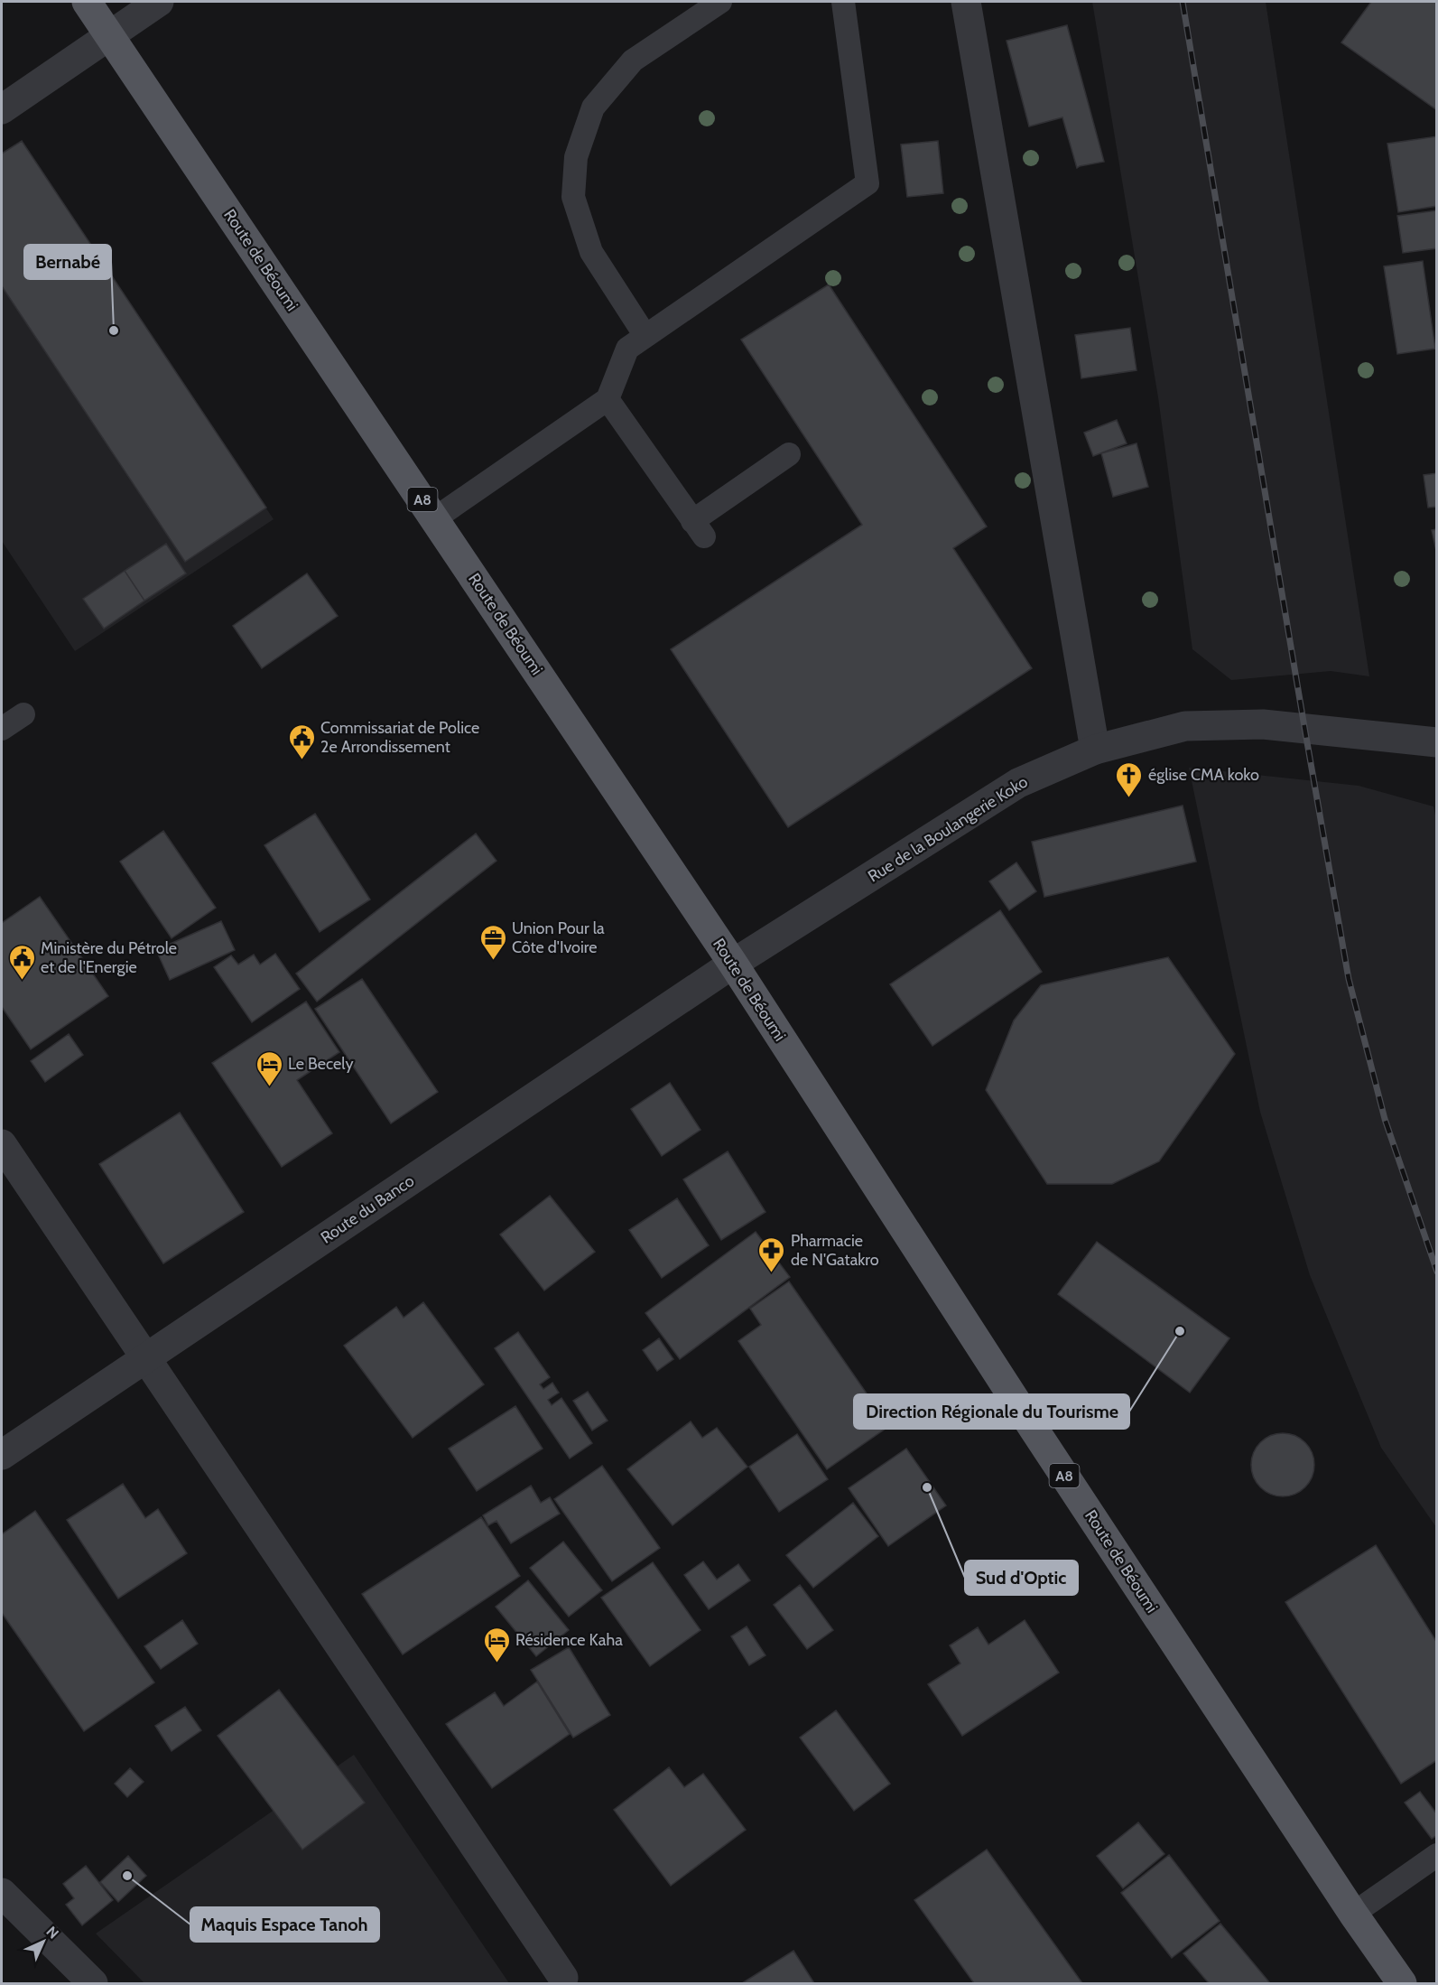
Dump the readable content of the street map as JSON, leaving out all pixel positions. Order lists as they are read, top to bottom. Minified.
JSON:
{"streets":{"main road":["Route de Béoumi","A8"],"street":["Rue de la Boulangerie Koko","Route du Banco"]},"crossings":[["Route de Béoumi","Rue de la Boulangerie Koko"],["Route de Béoumi","Route du Banco"],["Rue de la Boulangerie Koko","Route du Banco"]],"places":{"other":["Bernabé","Direction Régionale du Tourisme","Sud d'Optic","Maquis Espace Tanoh"],"public building":["Commissariat de Police 2e Arrondissement","Ministère du Pétrole et de l'Energie"],"church":["église CMA koko"],"office":["Union Pour la Côte d'Ivoire"],"hotel":["Le Becely","Résidence Kaha"],"pharmacy":["Pharmacie de N'Gatakro"]},"north":"top right"}
